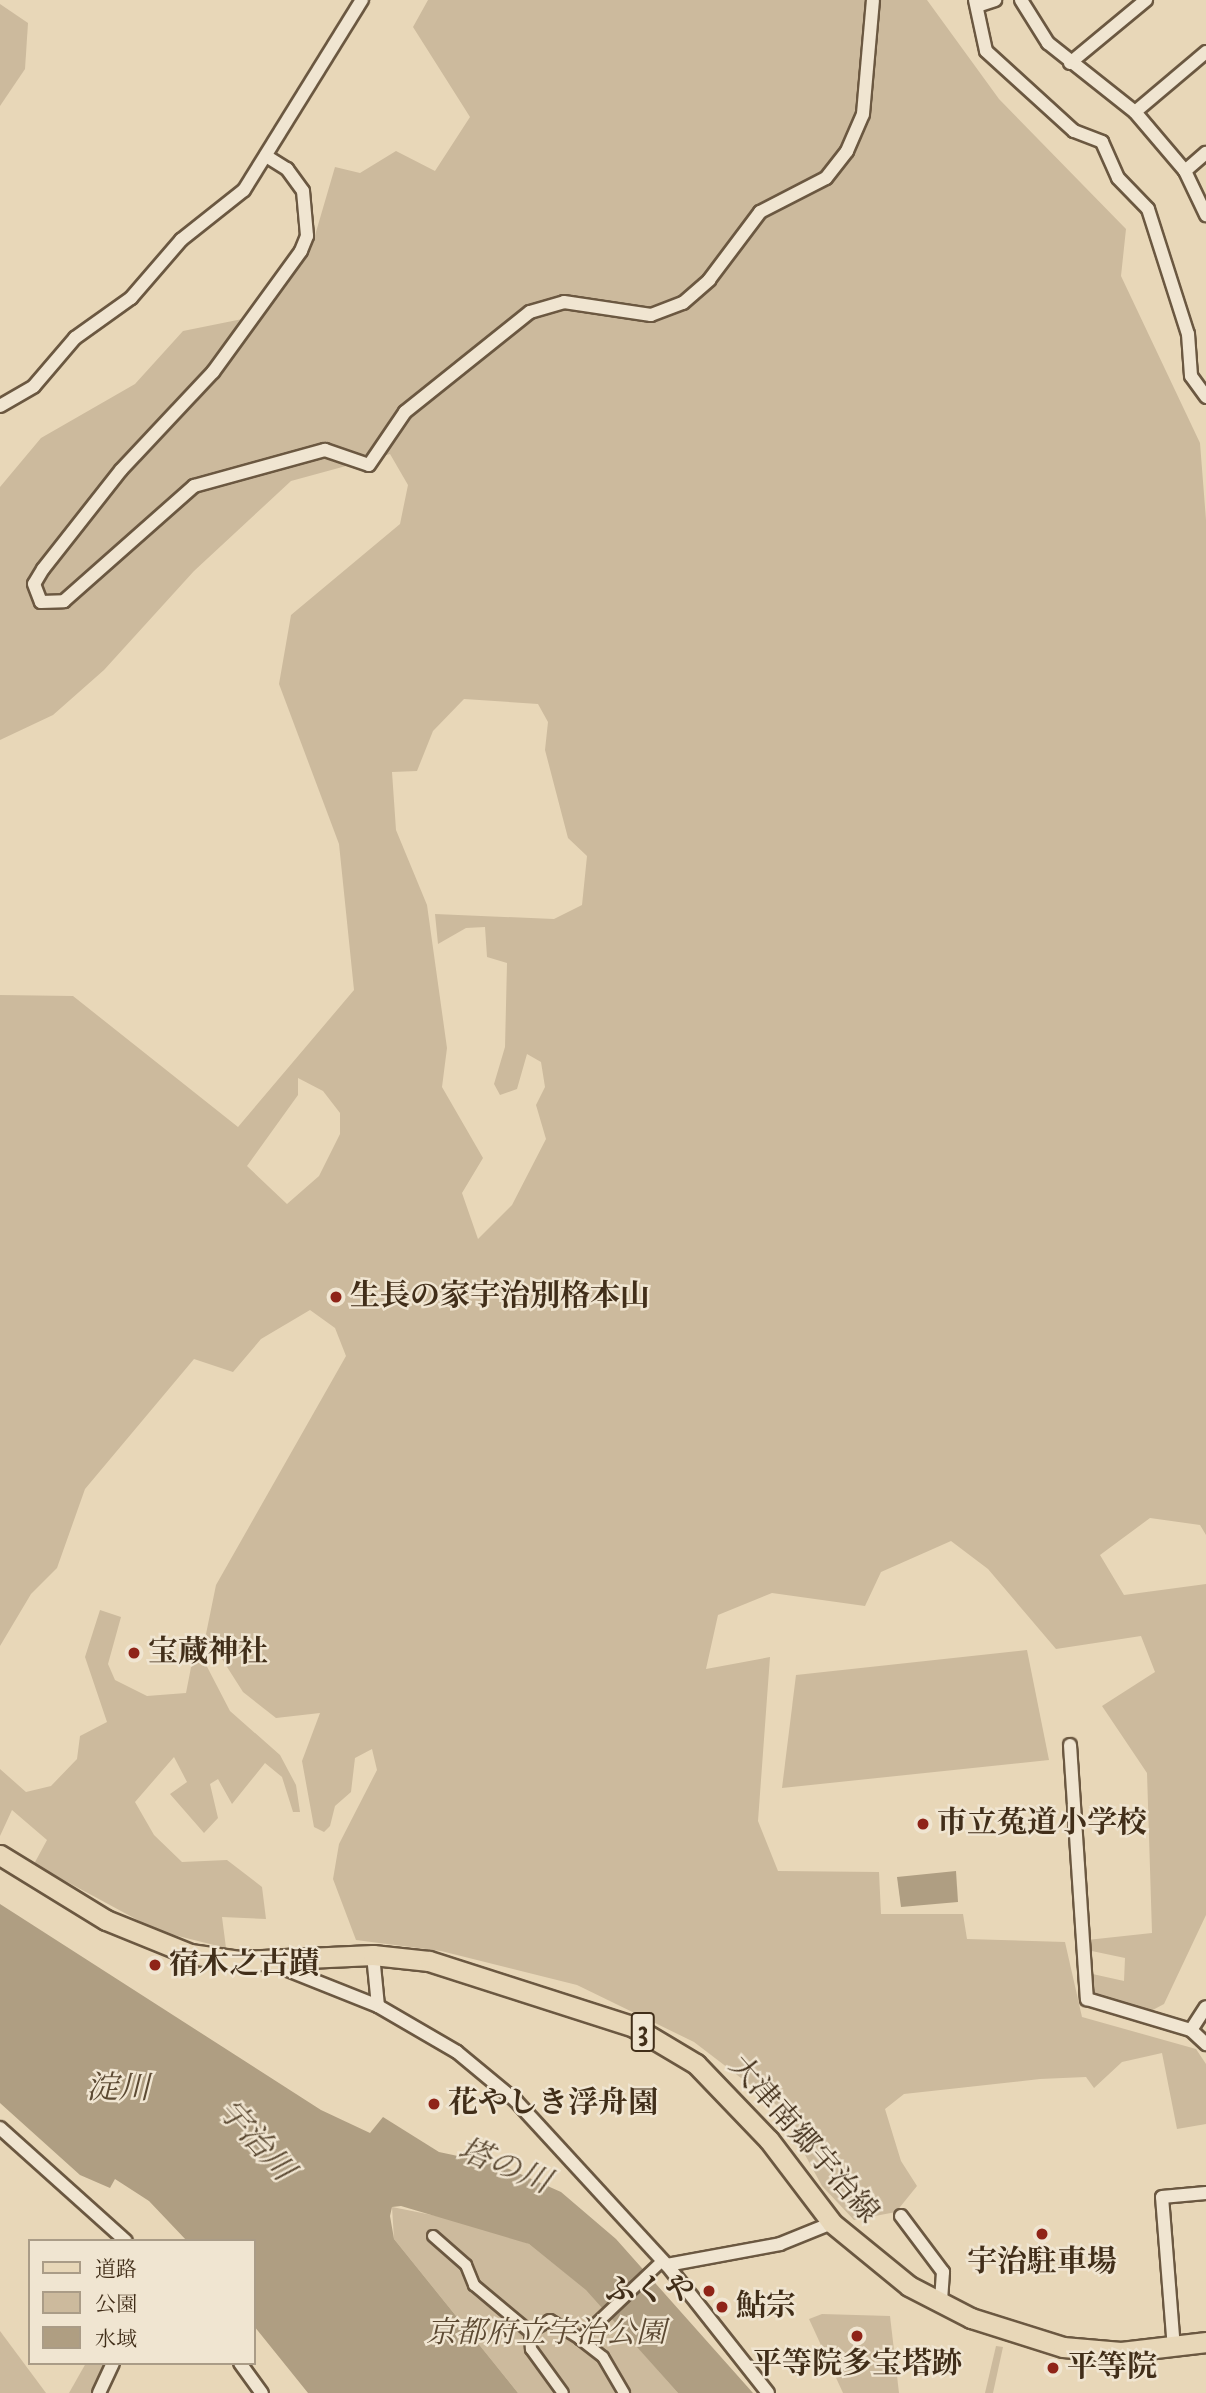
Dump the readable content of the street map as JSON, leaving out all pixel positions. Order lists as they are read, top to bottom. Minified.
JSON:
{"streets":{"main road":["3","大津南郷宇治線"]},"water":["淀川","宇治川","塔の川"],"parks":["京都府立宇治公園"],"places":["生長の家宇治別格本山","宝蔵神社","市立菟道小学校","宿木之古蹟","花やしき浮舟園","宇治駐車場","ふくや","鮎宗","平等院多宝塔跡","平等院"],"legend":["道路","公園","水域"]}
